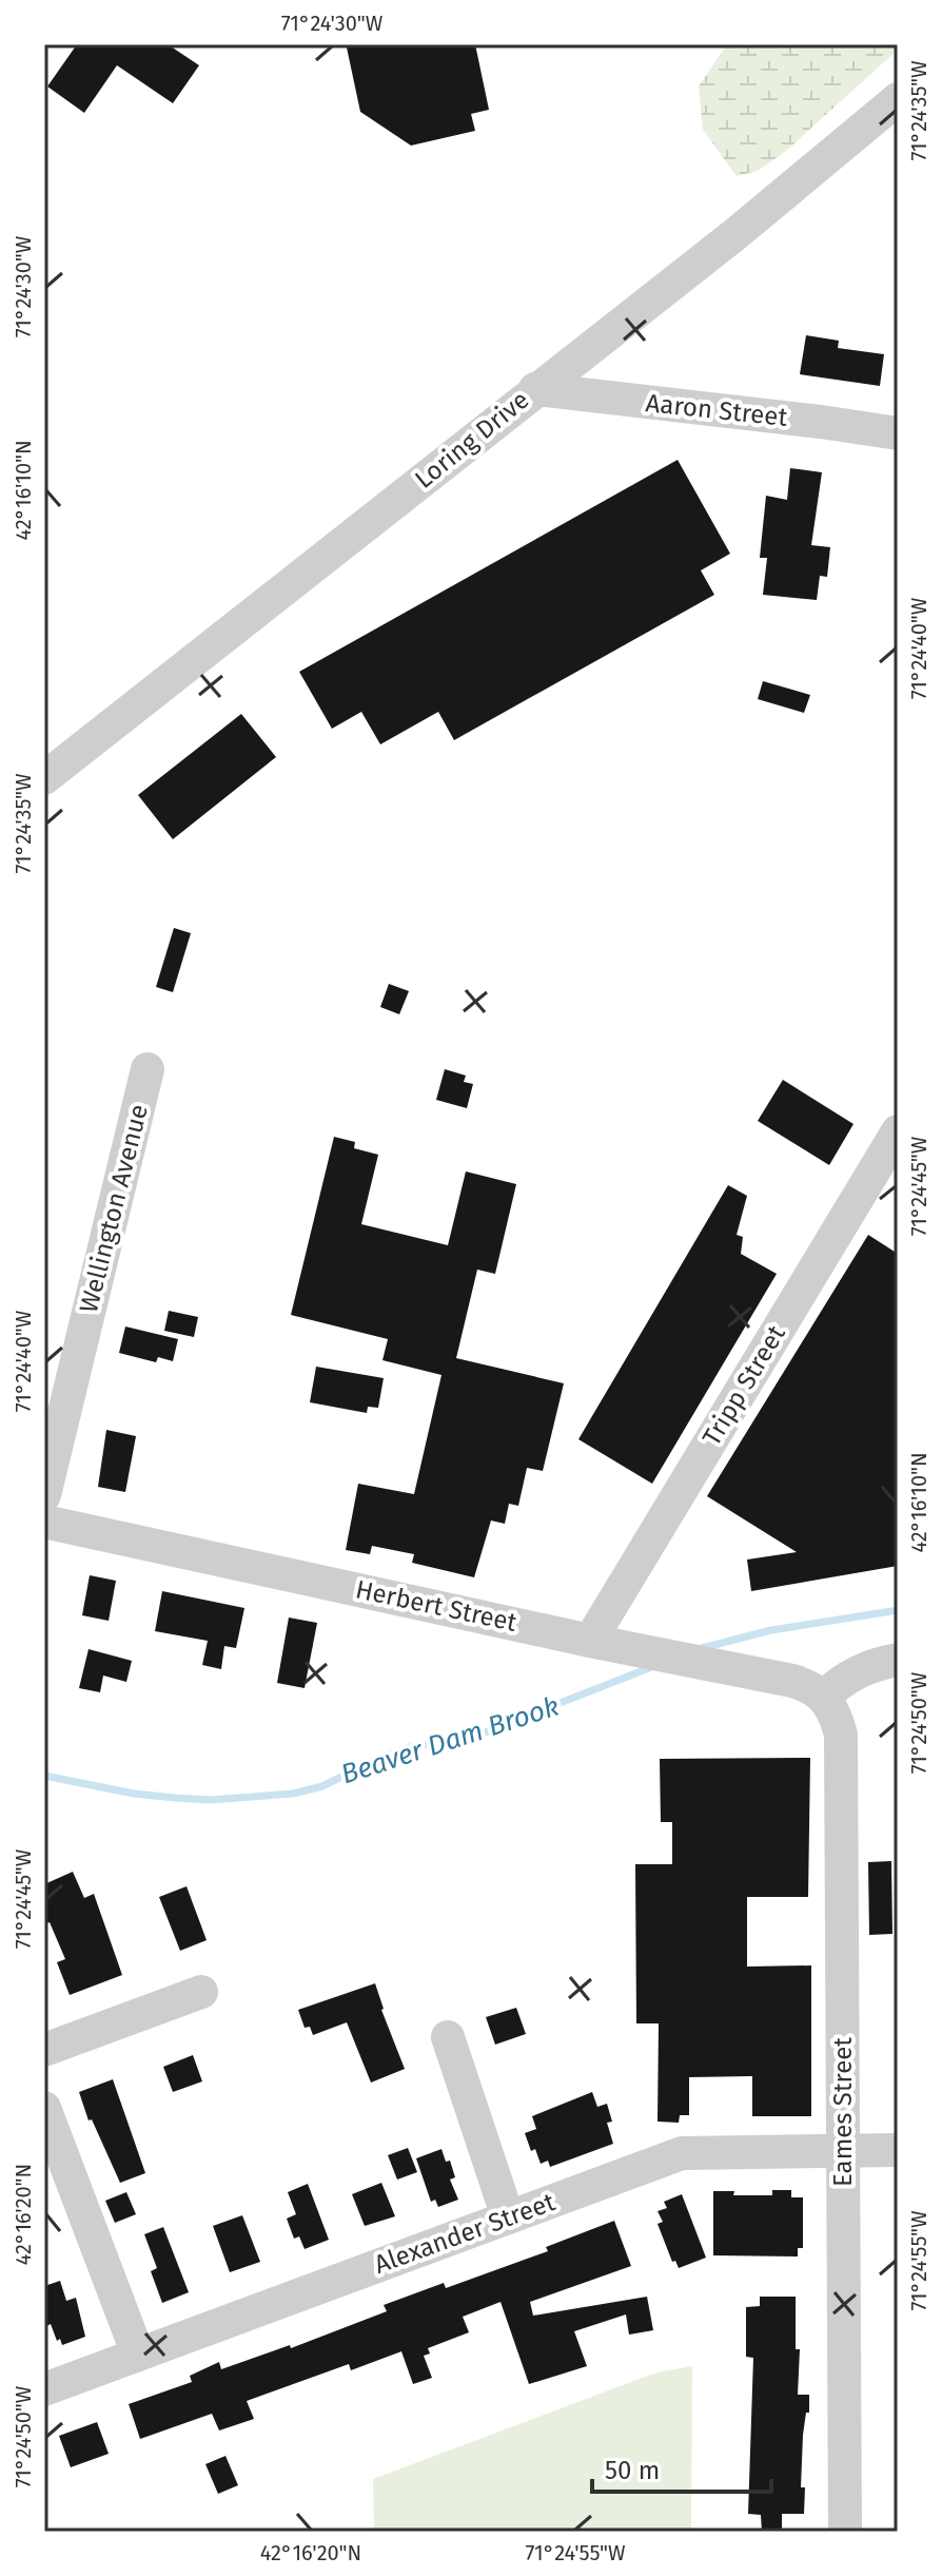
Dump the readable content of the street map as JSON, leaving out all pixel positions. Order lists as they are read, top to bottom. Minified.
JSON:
{"streets":{"street":["Aaron Street","Loring Drive","Wellington Avenue","Tripp Street","Herbert Street","Eames Street","Alexander Street"]},"crossings":[["Aaron Street","Loring Drive"],["Tripp Street","Herbert Street"],["Herbert Street","Eames Street"],["Eames Street","Alexander Street"]],"water":["Beaver Dam Brook"],"scale_bar":"50 m","coordinates":["71°24'30\"W","71°24'35\"W","42°16'10\"N","71°24'40\"W","71°24'45\"W","71°24'50\"W","42°16'20\"N","71°24'55\"W"]}
